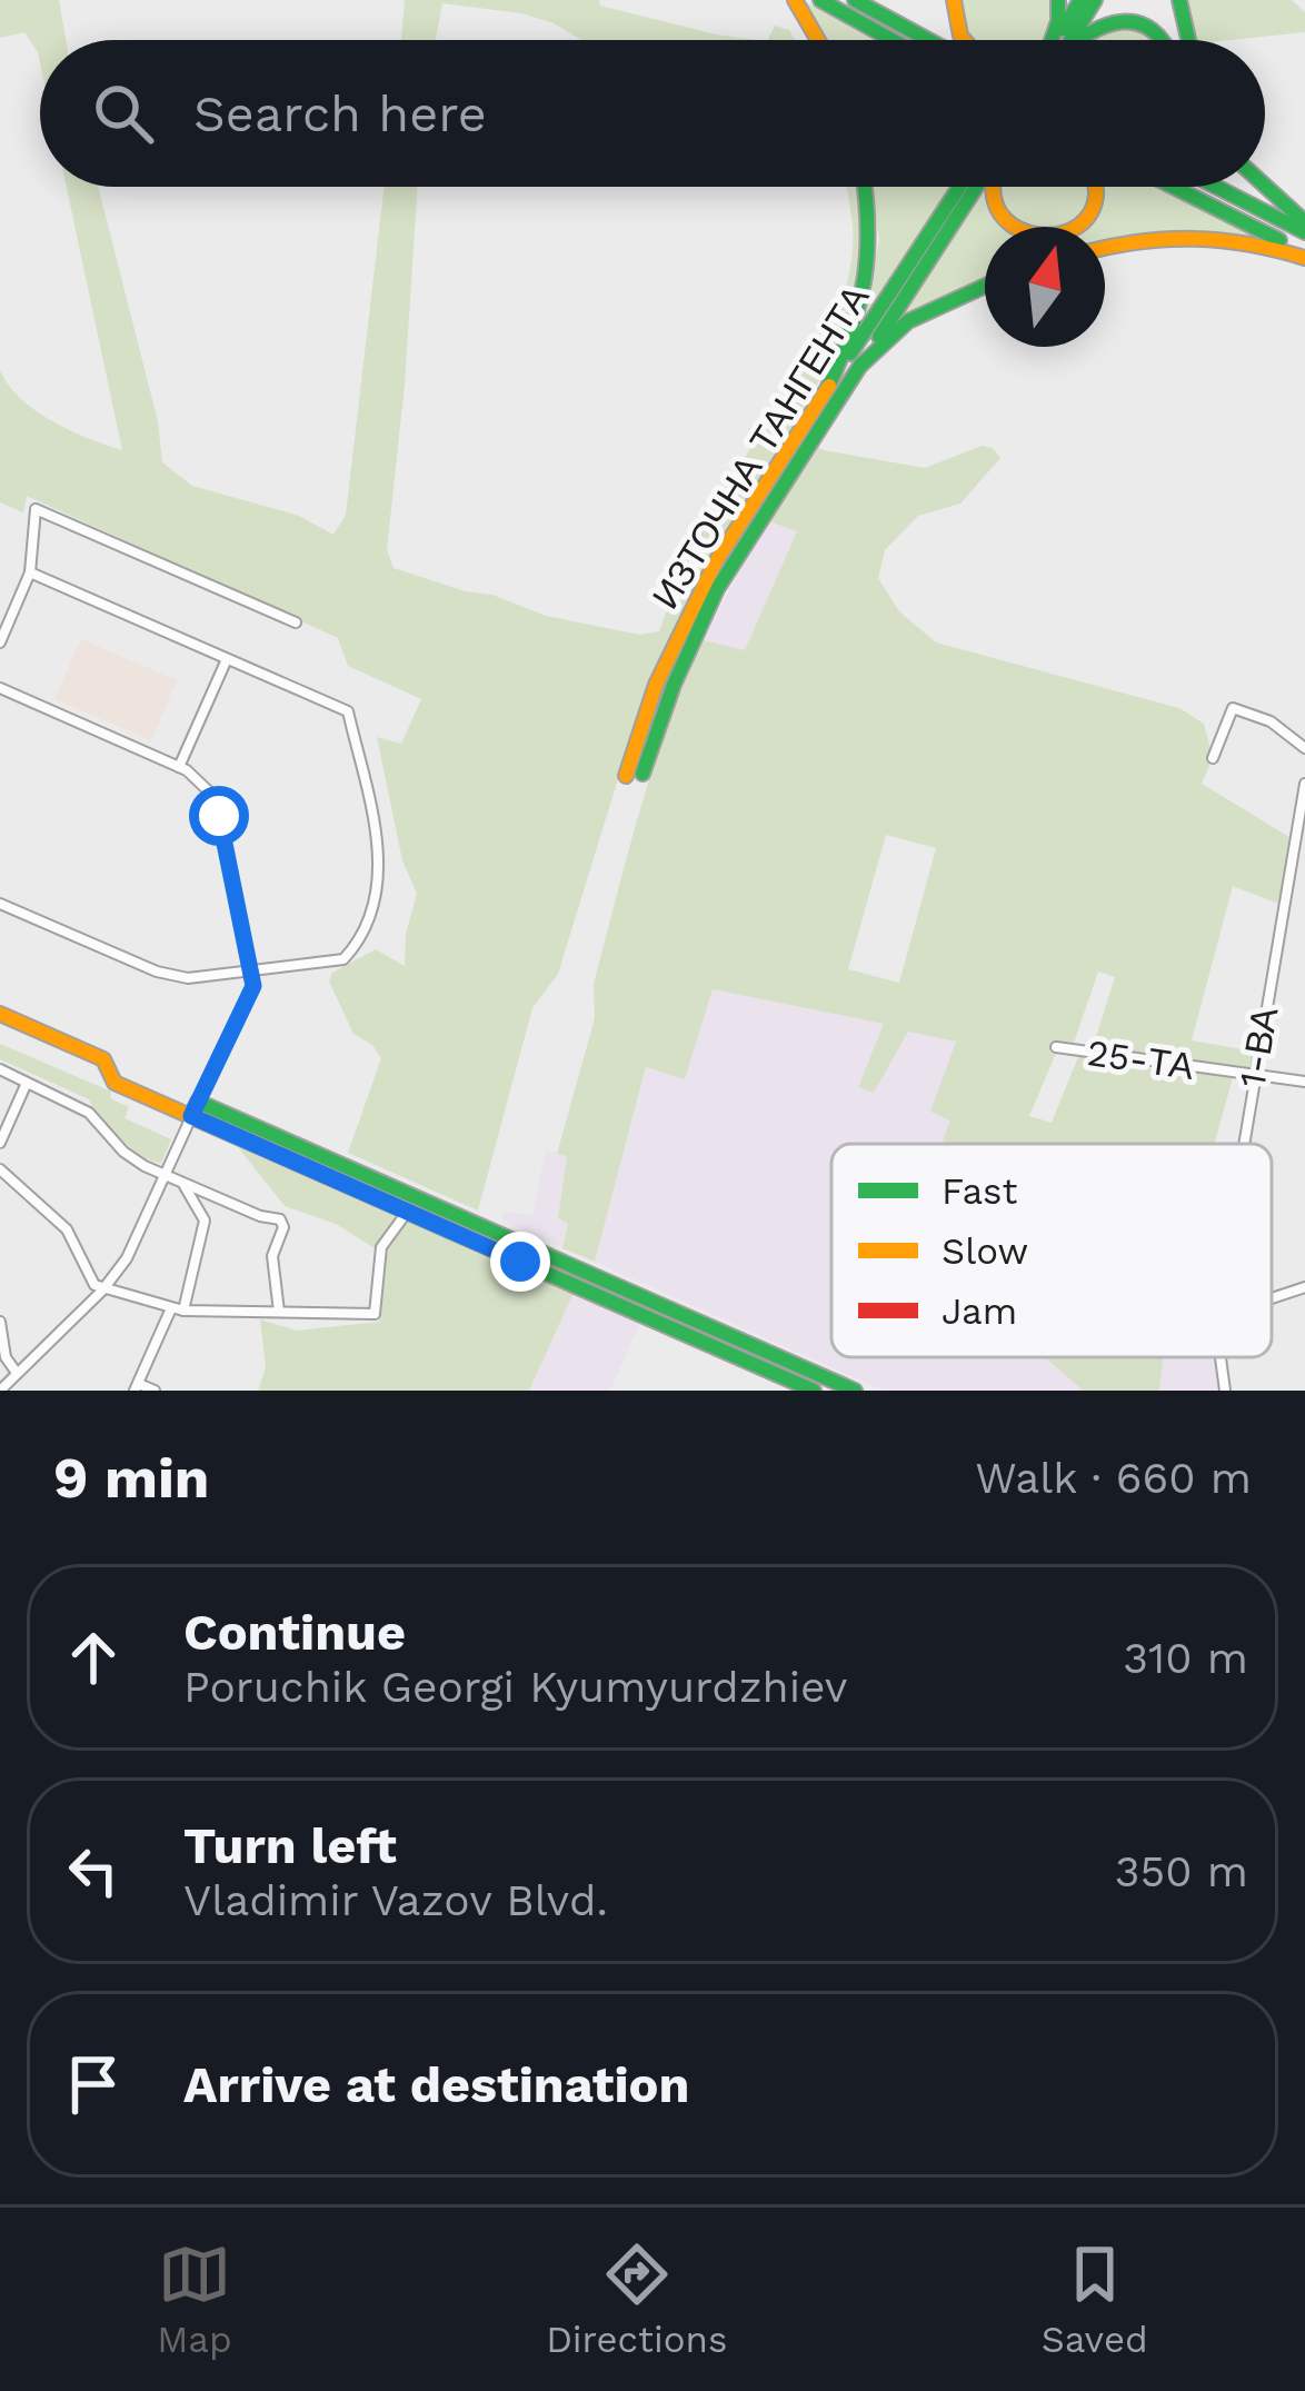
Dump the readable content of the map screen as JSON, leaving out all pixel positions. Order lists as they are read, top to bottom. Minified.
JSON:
{"streets":{"main road":["ИЗТОЧНА ТАНГЕНТА"],"street":["1-ВА","25-ТА"]},"crossings":[["1-ВА","25-ТА"]],"legend":["Fast","Slow","Jam"],"north":"top","page":{"search":"Search here","heading":["9 min","Walk · 660 m"],"list":[["Continue","Poruchik Georgi Kyumyurdzhiev","310 m"],["Turn left","Vladimir Vazov Blvd.","350 m"],"Arrive at destination"],"nav":["Map","Directions","Saved"]}}
